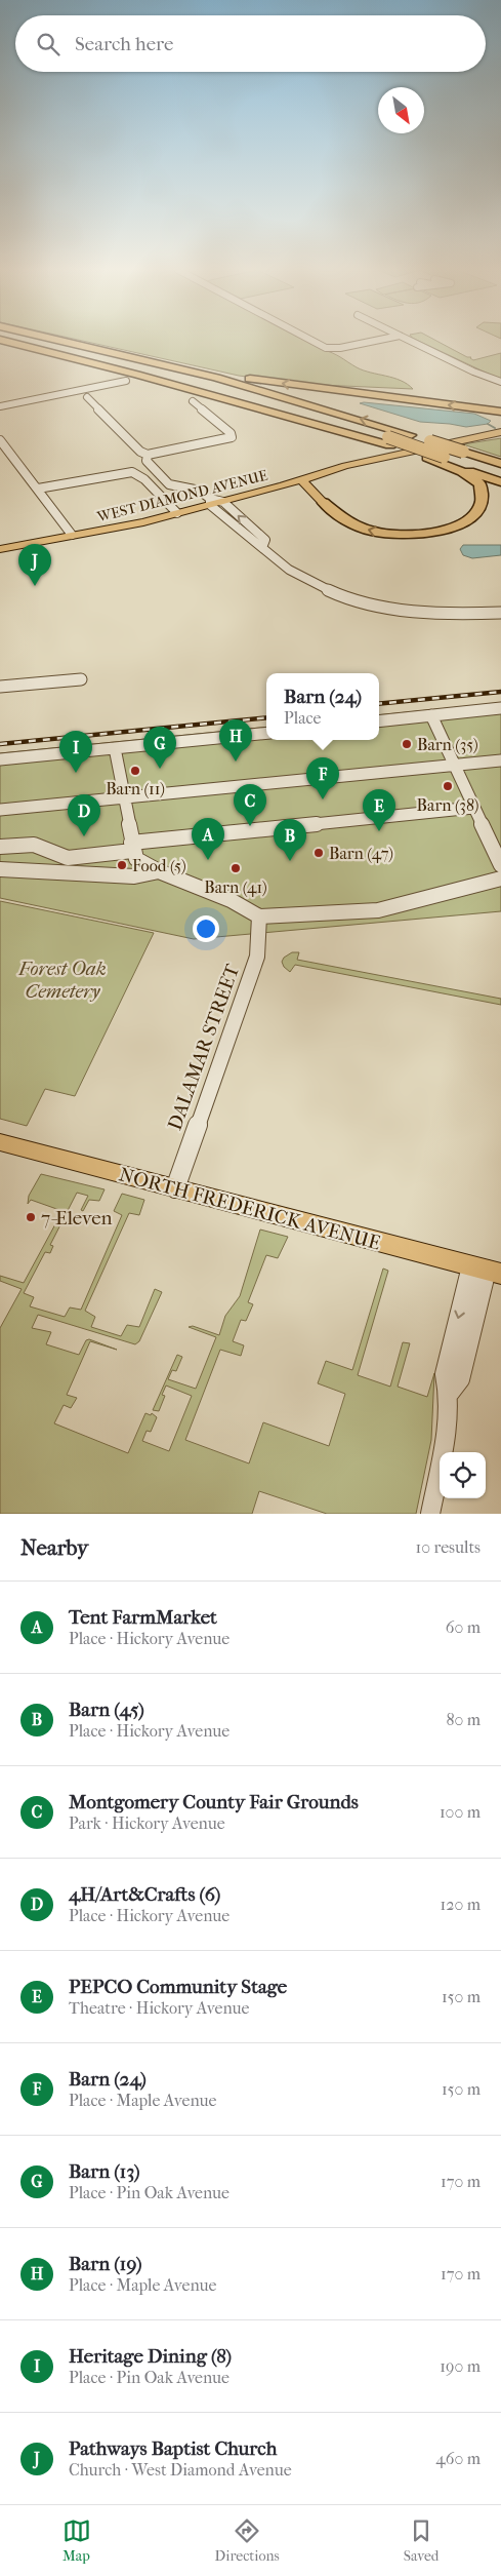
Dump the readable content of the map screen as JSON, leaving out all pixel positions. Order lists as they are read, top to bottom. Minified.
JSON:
{"streets":{"main road":["WEST DIAMOND AVENUE","NORTH FREDERICK AVENUE"],"street":["DALAMAR STREET"]},"crossings":[["DALAMAR STREET","NORTH FREDERICK AVENUE"]],"parks":["Forest Oak Cemetery"],"places":["Barn (35)","Barn (11)","Barn (38)","Barn (47)","Food (5)","Barn (41)","7-Eleven"],"north":"bottom right","page":{"search":"Search here","pins":["J","H","G","I","F","C","E","D","A","B"],"popup":["Barn (24)","Place"],"heading":["Nearby","10 results"],"list":[{"mark":"A","name":"Tent FarmMarket","note":"Place · Hickory Avenue","value":"60 m"},{"mark":"B","name":"Barn (45)","note":"Place · Hickory Avenue","value":"80 m"},{"mark":"C","name":"Montgomery County Fair Grounds","note":"Park · Hickory Avenue","value":"100 m"},{"mark":"D","name":"4H/Art&Crafts (6)","note":"Place · Hickory Avenue","value":"120 m"},{"mark":"E","name":"PEPCO Community Stage","note":"Theatre · Hickory Avenue","value":"150 m"},{"mark":"F","name":"Barn (24)","note":"Place · Maple Avenue","value":"150 m"},{"mark":"G","name":"Barn (13)","note":"Place · Pin Oak Avenue","value":"170 m"},{"mark":"H","name":"Barn (19)","note":"Place · Maple Avenue","value":"170 m"},{"mark":"I","name":"Heritage Dining (8)","note":"Place · Pin Oak Avenue","value":"190 m"},{"mark":"J","name":"Pathways Baptist Church","note":"Church · West Diamond Avenue","value":"460 m"}],"nav":["Map","Directions","Saved"]}}
